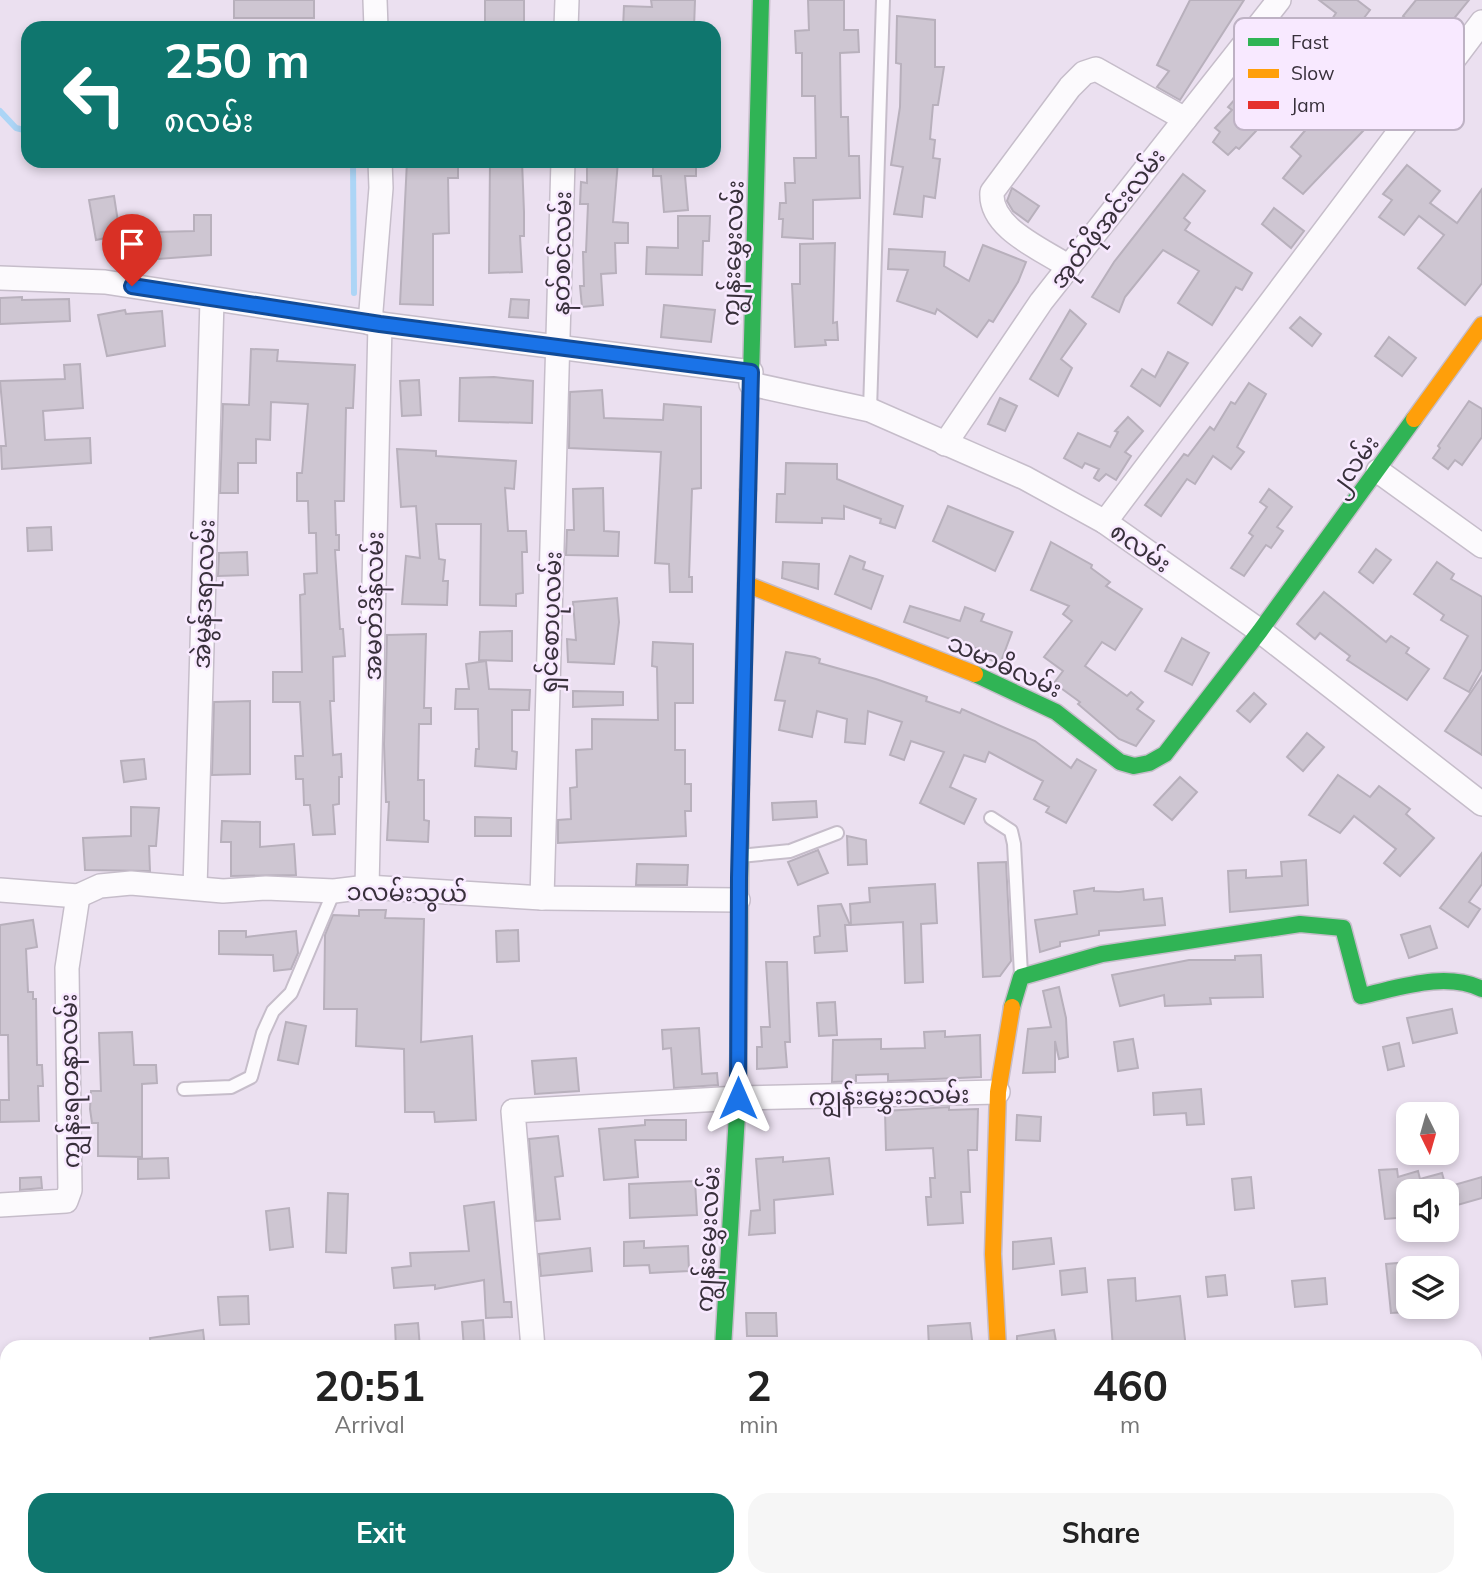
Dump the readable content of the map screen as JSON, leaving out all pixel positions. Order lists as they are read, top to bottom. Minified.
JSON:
{"streets":{"street":["အုတ်ဖိုအင်းလမ်း","နတ်စင်လမ်း","ကျွန်းမွှေးလမ်း","၂လမ်း","၈လမ်း","အဲမွန်ဒရာလမ်း","အမတ်ဒိန်လမ်း","ရှင်စောပုလမ်း","သမာဓိလမ်း","၁လမ်းသွယ်","ကျွန်းရတနာလမ်း","ကျွန်းမွှေး၁လမ်း"]},"crossings":[["အုတ်ဖိုအင်းလမ်း","၈လမ်း"],["နတ်စင်လမ်း","၈လမ်း"],["နတ်စင်လမ်း","ရှင်စောပုလမ်း"],["ကျွန်းမွှေးလမ်း","၈လမ်း"],["ကျွန်းမွှေးလမ်း","သမာဓိလမ်း"],["ကျွန်းမွှေးလမ်း","၁လမ်းသွယ်"],["ကျွန်းမွှေးလမ်း","ကျွန်းမွှေး၁လမ်း"],["၂လမ်း","၈လမ်း"],["၂လမ်း","သမာဓိလမ်း"],["၈လမ်း","အဲမွန်ဒရာလမ်း"],["၈လမ်း","အမတ်ဒိန်လမ်း"],["၈လမ်း","ရှင်စောပုလမ်း"],["၈လမ်း","သမာဓိလမ်း"],["အဲမွန်ဒရာလမ်း","၁လမ်းသွယ်"],["အမတ်ဒိန်လမ်း","၁လမ်းသွယ်"],["ရှင်စောပုလမ်း","၁လမ်းသွယ်"],["၁လမ်းသွယ်","ကျွန်းရတနာလမ်း"]],"legend":["Fast","Slow","Jam"],"north":"bottom","page":{"turn":["250 m","၈လမ်း"],"eta":["20:51","Arrival","2","min","460","m"],"buttons":["Exit","Share"]}}
